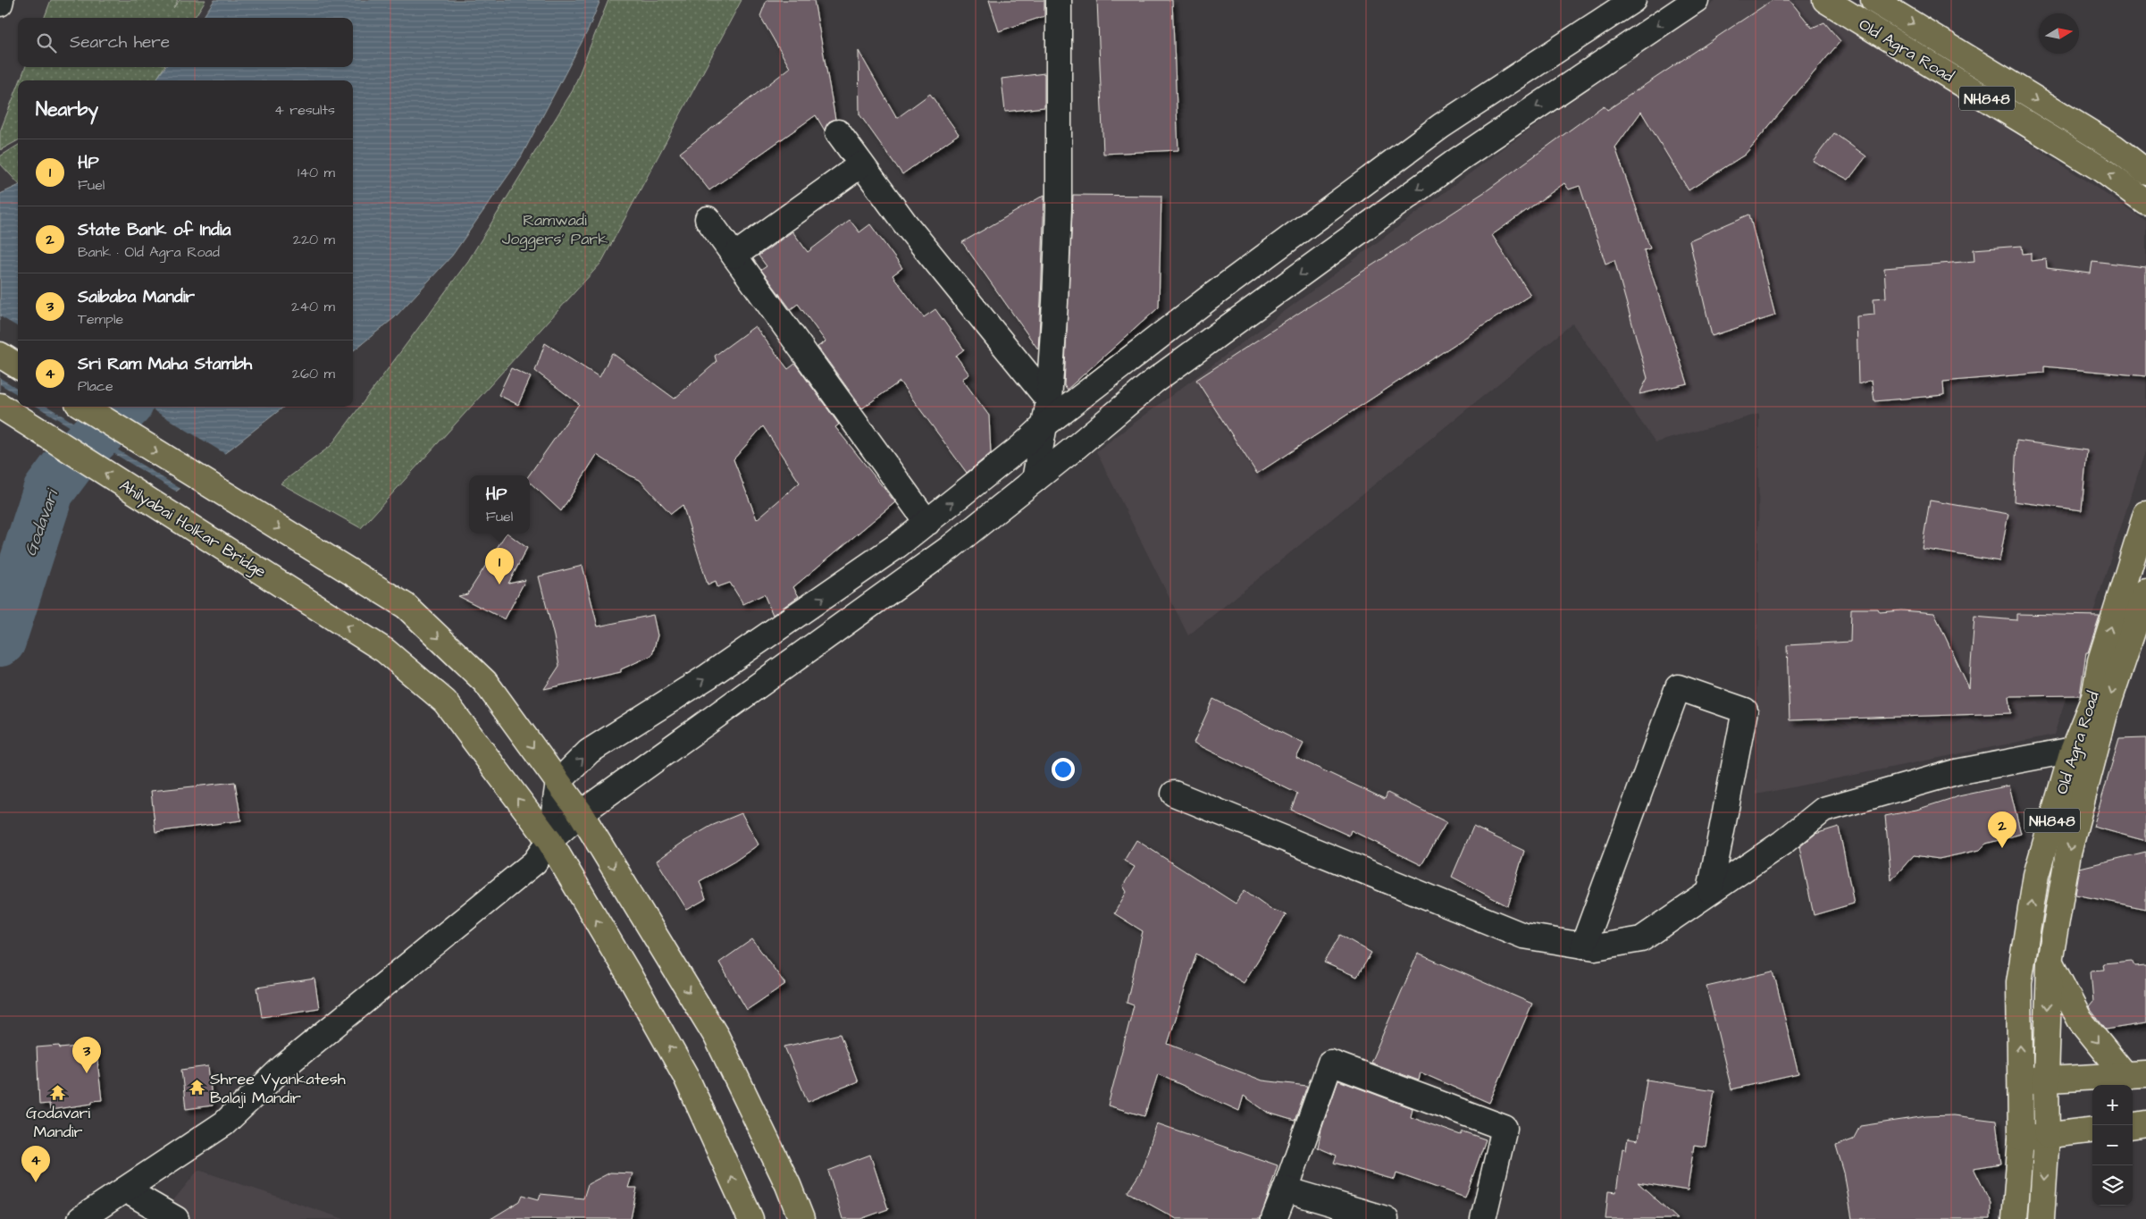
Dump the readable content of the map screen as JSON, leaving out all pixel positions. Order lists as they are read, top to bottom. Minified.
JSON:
{"streets":{"main road":["Old Agra Road","NH848","Ahilyabai Holkar Bridge"]},"water":["Godavari"],"parks":["Ramwadi Joggers' Park"],"places":{"temple":["Shree Vyankatesh Balaji Mandir","Godavari Mandir"]},"north":"right","page":{"search":"Search here","heading":["Nearby","4 results"],"list":[{"mark":"1","name":"HP","note":"Fuel","value":"140 m"},{"mark":"2","name":"State Bank of India","note":"Bank · Old Agra Road","value":"220 m"},{"mark":"3","name":"Saibaba Mandir","note":"Temple","value":"240 m"},{"mark":"4","name":"Sri Ram Maha Stambh","note":"Place","value":"260 m"}],"popup":["HP","Fuel"],"pins":["1","2","3","4"],"map_buttons":["+","−"]}}
